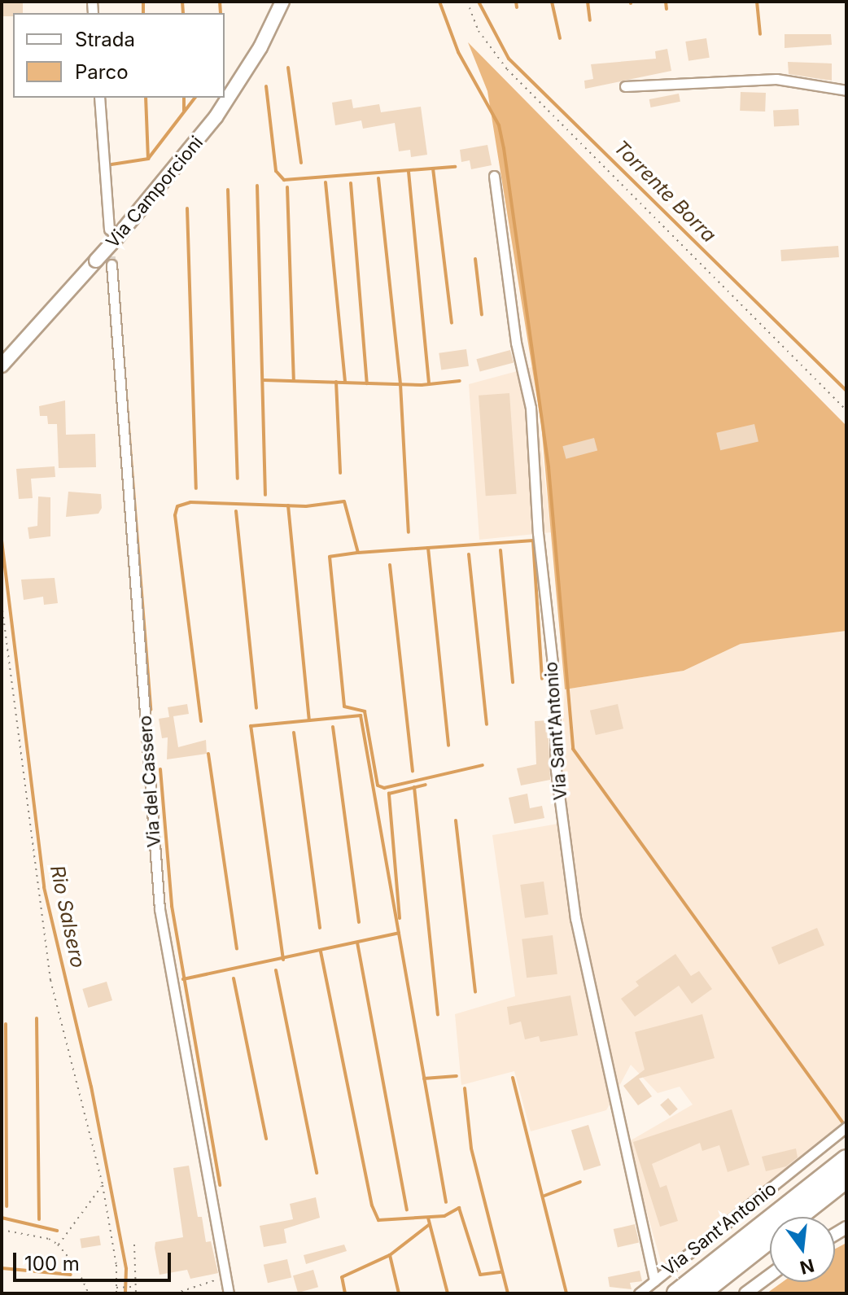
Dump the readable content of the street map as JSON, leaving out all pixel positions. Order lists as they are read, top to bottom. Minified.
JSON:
{"streets":{"main road":["Via Camporcioni"],"street":["Via Sant'Antonio","Via del Cassero"]},"water":["Torrente Borra","Rio Salsero"],"legend":["Strada","Parco"],"scale_bar":"100 m","north":"bottom"}
